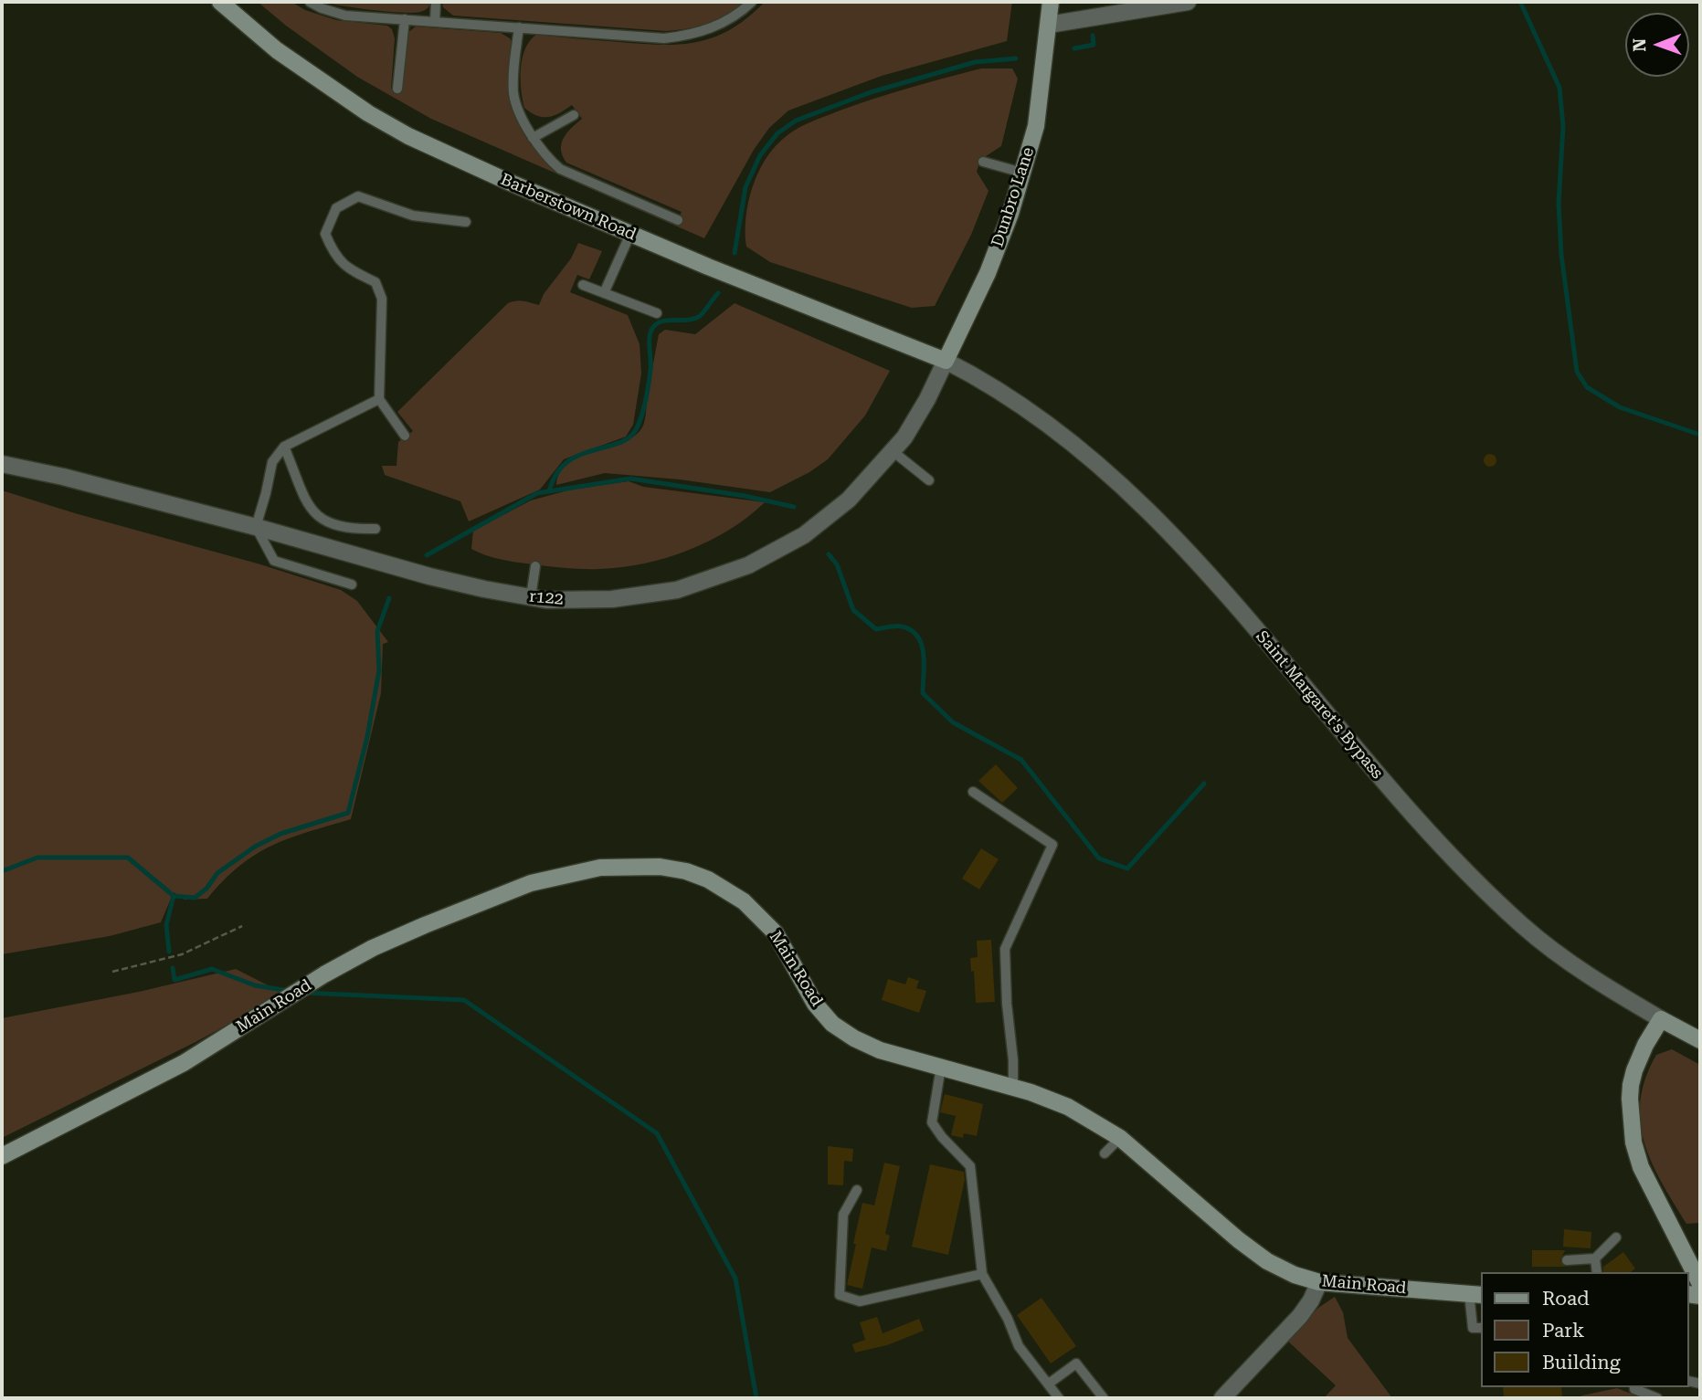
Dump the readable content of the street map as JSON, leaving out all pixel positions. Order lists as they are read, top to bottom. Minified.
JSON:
{"streets":{"main road":["Dunbro Lane","Barberstown Road","Saint Margaret's Bypass","Main Road"],"street":["r122"]},"crossings":[["Dunbro Lane","Barberstown Road"],["Dunbro Lane","r122"],["Dunbro Lane","Saint Margaret's Bypass"],["Barberstown Road","r122"],["Barberstown Road","Saint Margaret's Bypass"],["r122","Saint Margaret's Bypass"]],"legend":["Road","Park","Building"],"north":"left"}
